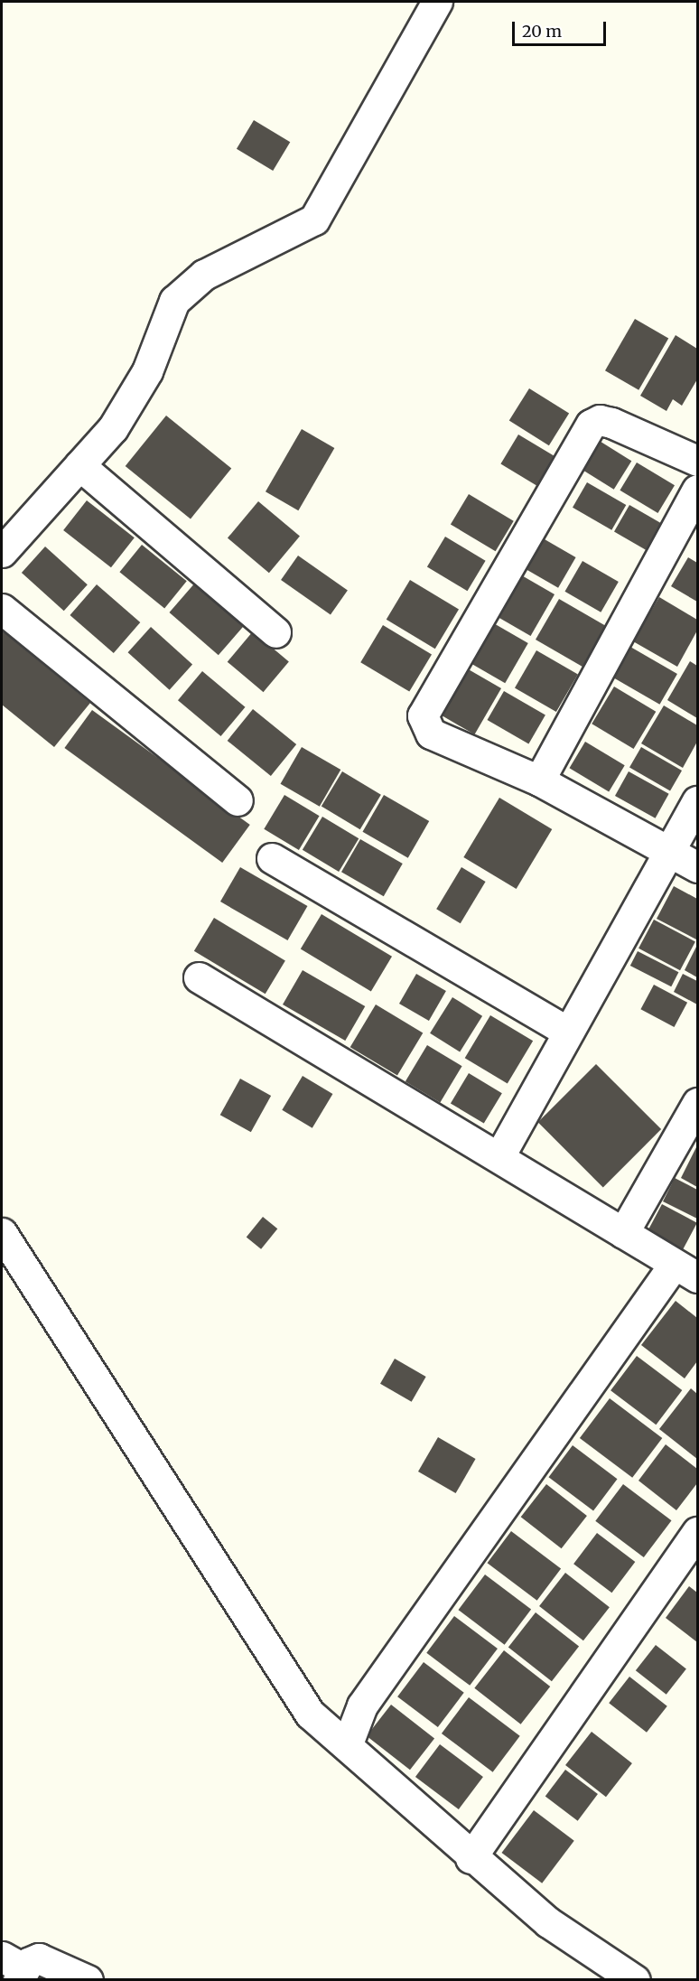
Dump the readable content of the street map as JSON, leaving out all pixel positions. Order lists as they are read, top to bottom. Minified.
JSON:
{"scale_bar":"20 m"}
